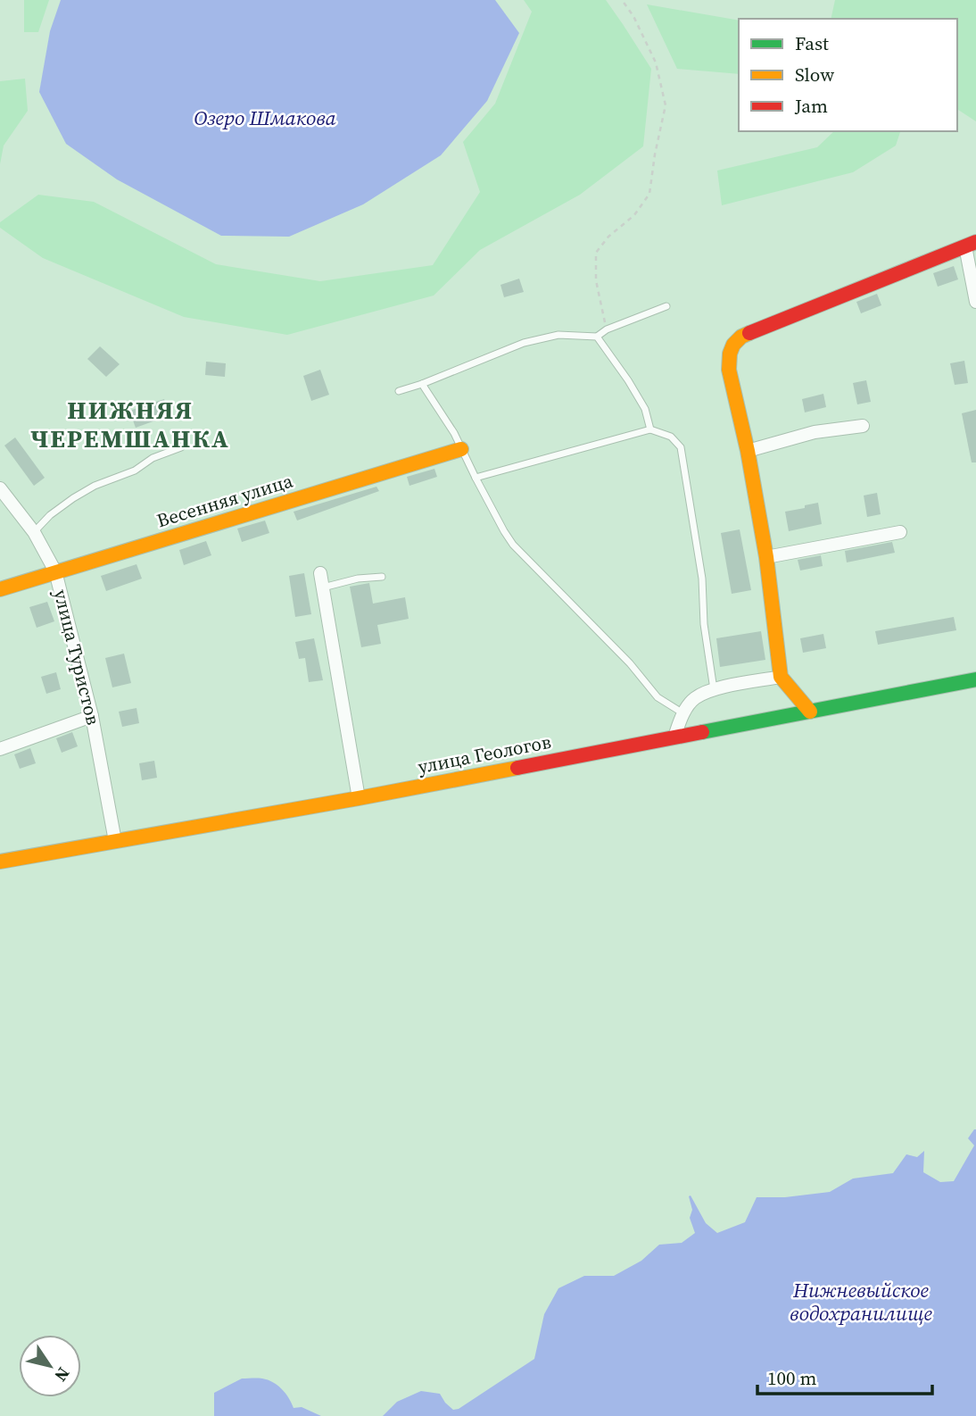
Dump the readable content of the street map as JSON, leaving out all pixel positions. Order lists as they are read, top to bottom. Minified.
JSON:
{"streets":{"street":["Весенняя улица","улица Туристов","улица Геологов"]},"crossings":[["Весенняя улица","улица Туристов"],["улица Туристов","улица Геологов"]],"districts":["НИЖНЯЯ ЧЕРЕМШАНКА"],"water":["Озеро Шмакова","Нижневыйское водохранилище"],"legend":["Fast","Slow","Jam"],"scale_bar":"100 m","north":"bottom right"}
